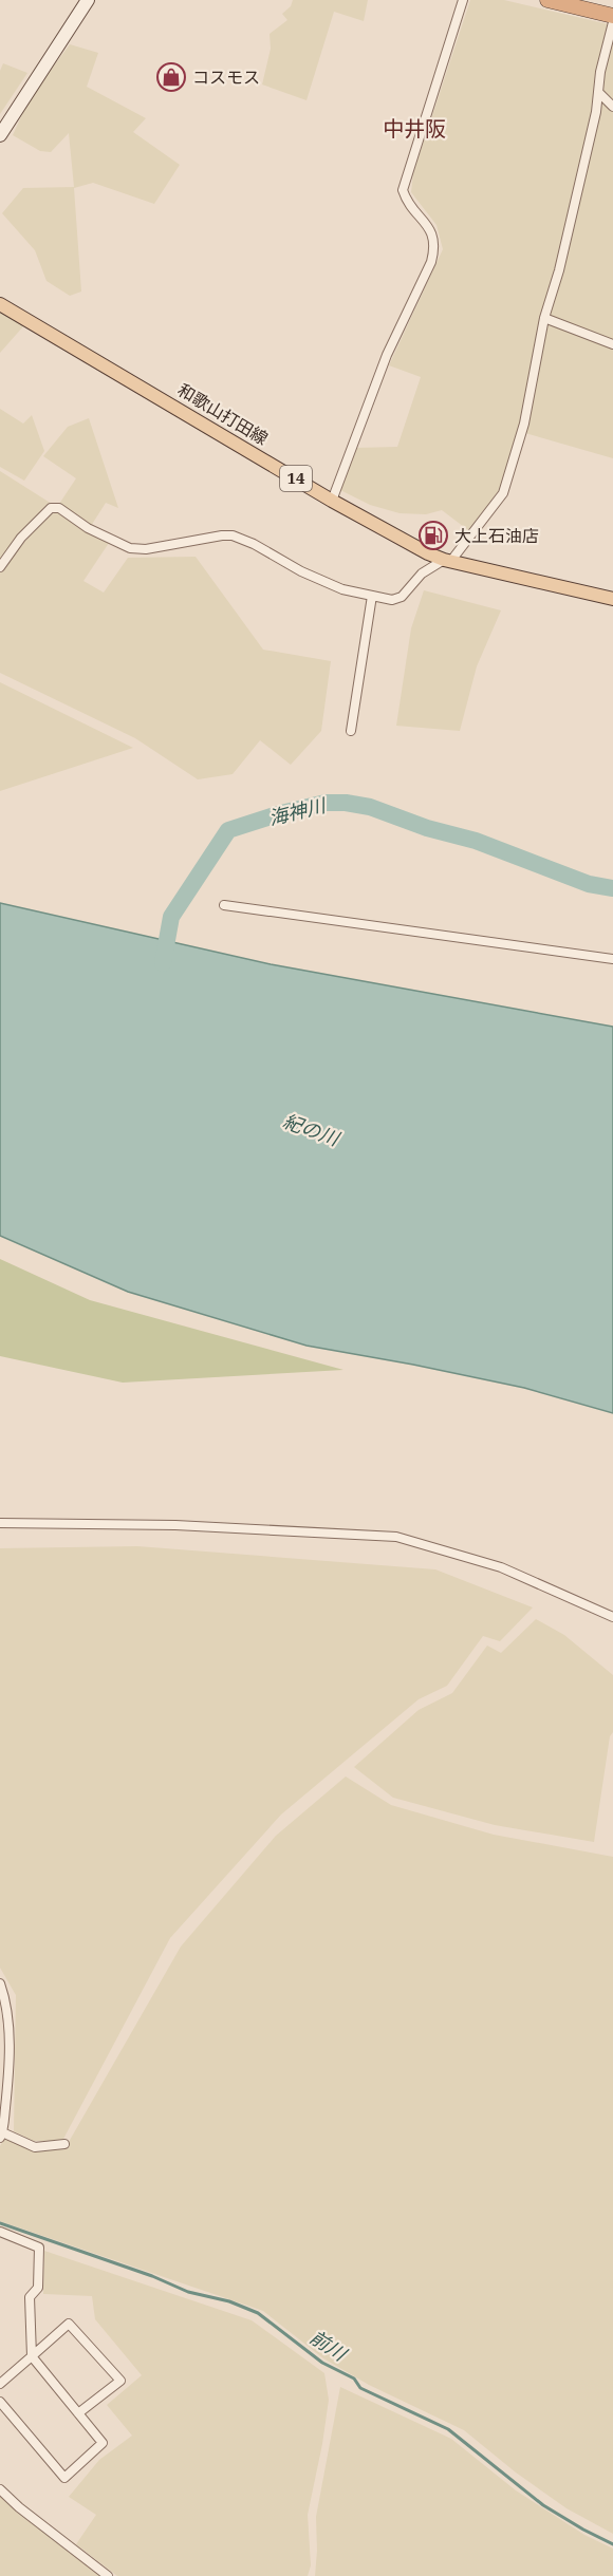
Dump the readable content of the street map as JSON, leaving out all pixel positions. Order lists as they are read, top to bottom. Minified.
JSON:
{"streets":{"main road":["和歌山打田線","14"]},"districts":["中井阪"],"water":["海神川","紀の川","前川"],"places":{"shop":["コスモス"],"fuel station":["大上石油店"]}}
